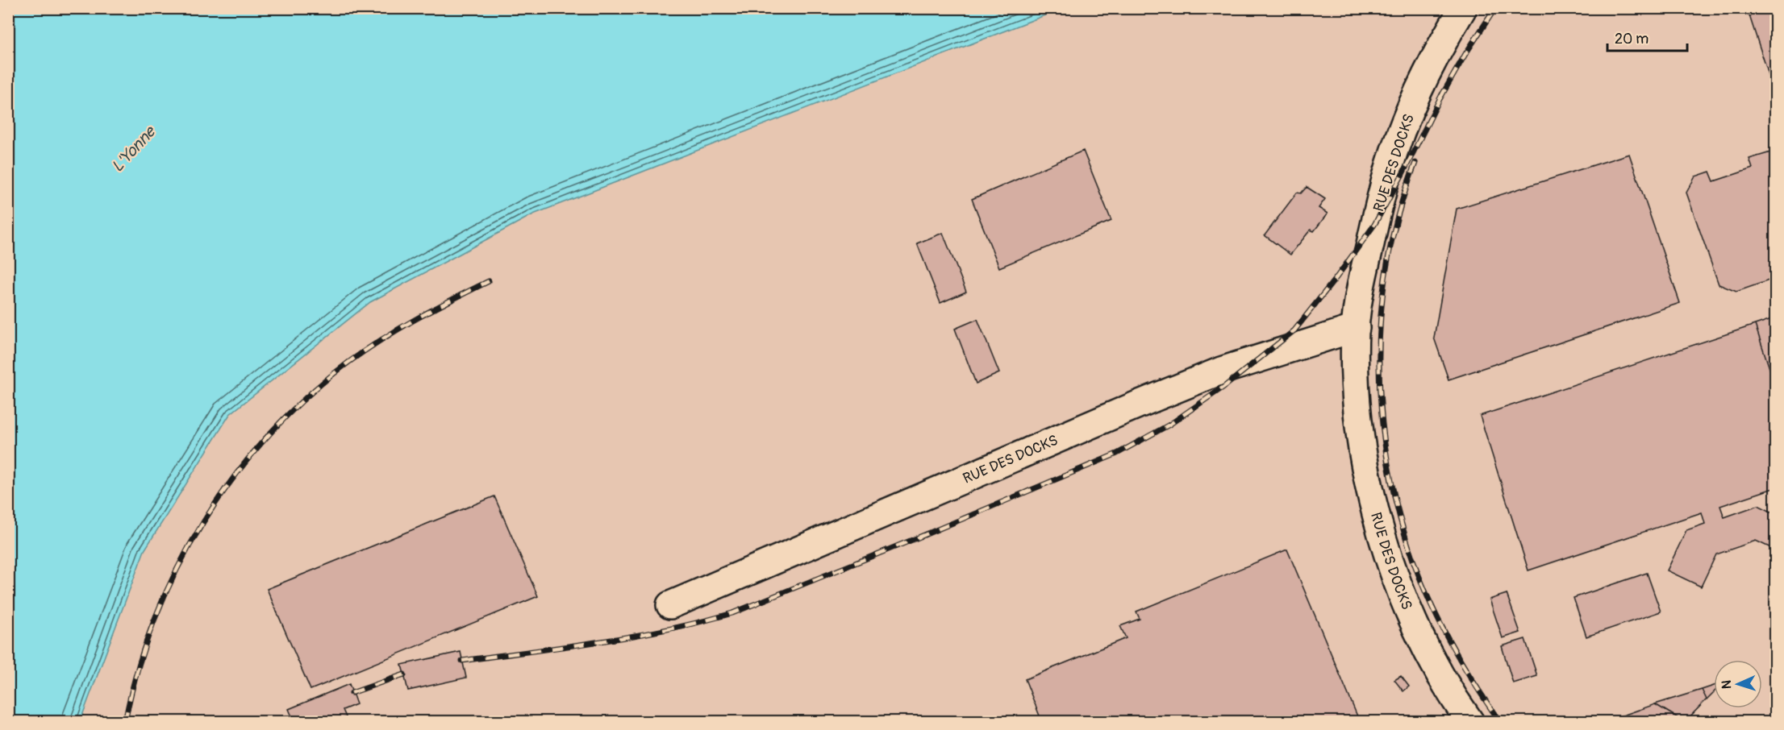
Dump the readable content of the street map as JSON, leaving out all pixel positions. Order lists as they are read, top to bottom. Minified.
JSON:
{"streets":{"street":["RUE DES DOCKS"]},"water":["L'Yonne"],"scale_bar":"20 m","north":"left"}
